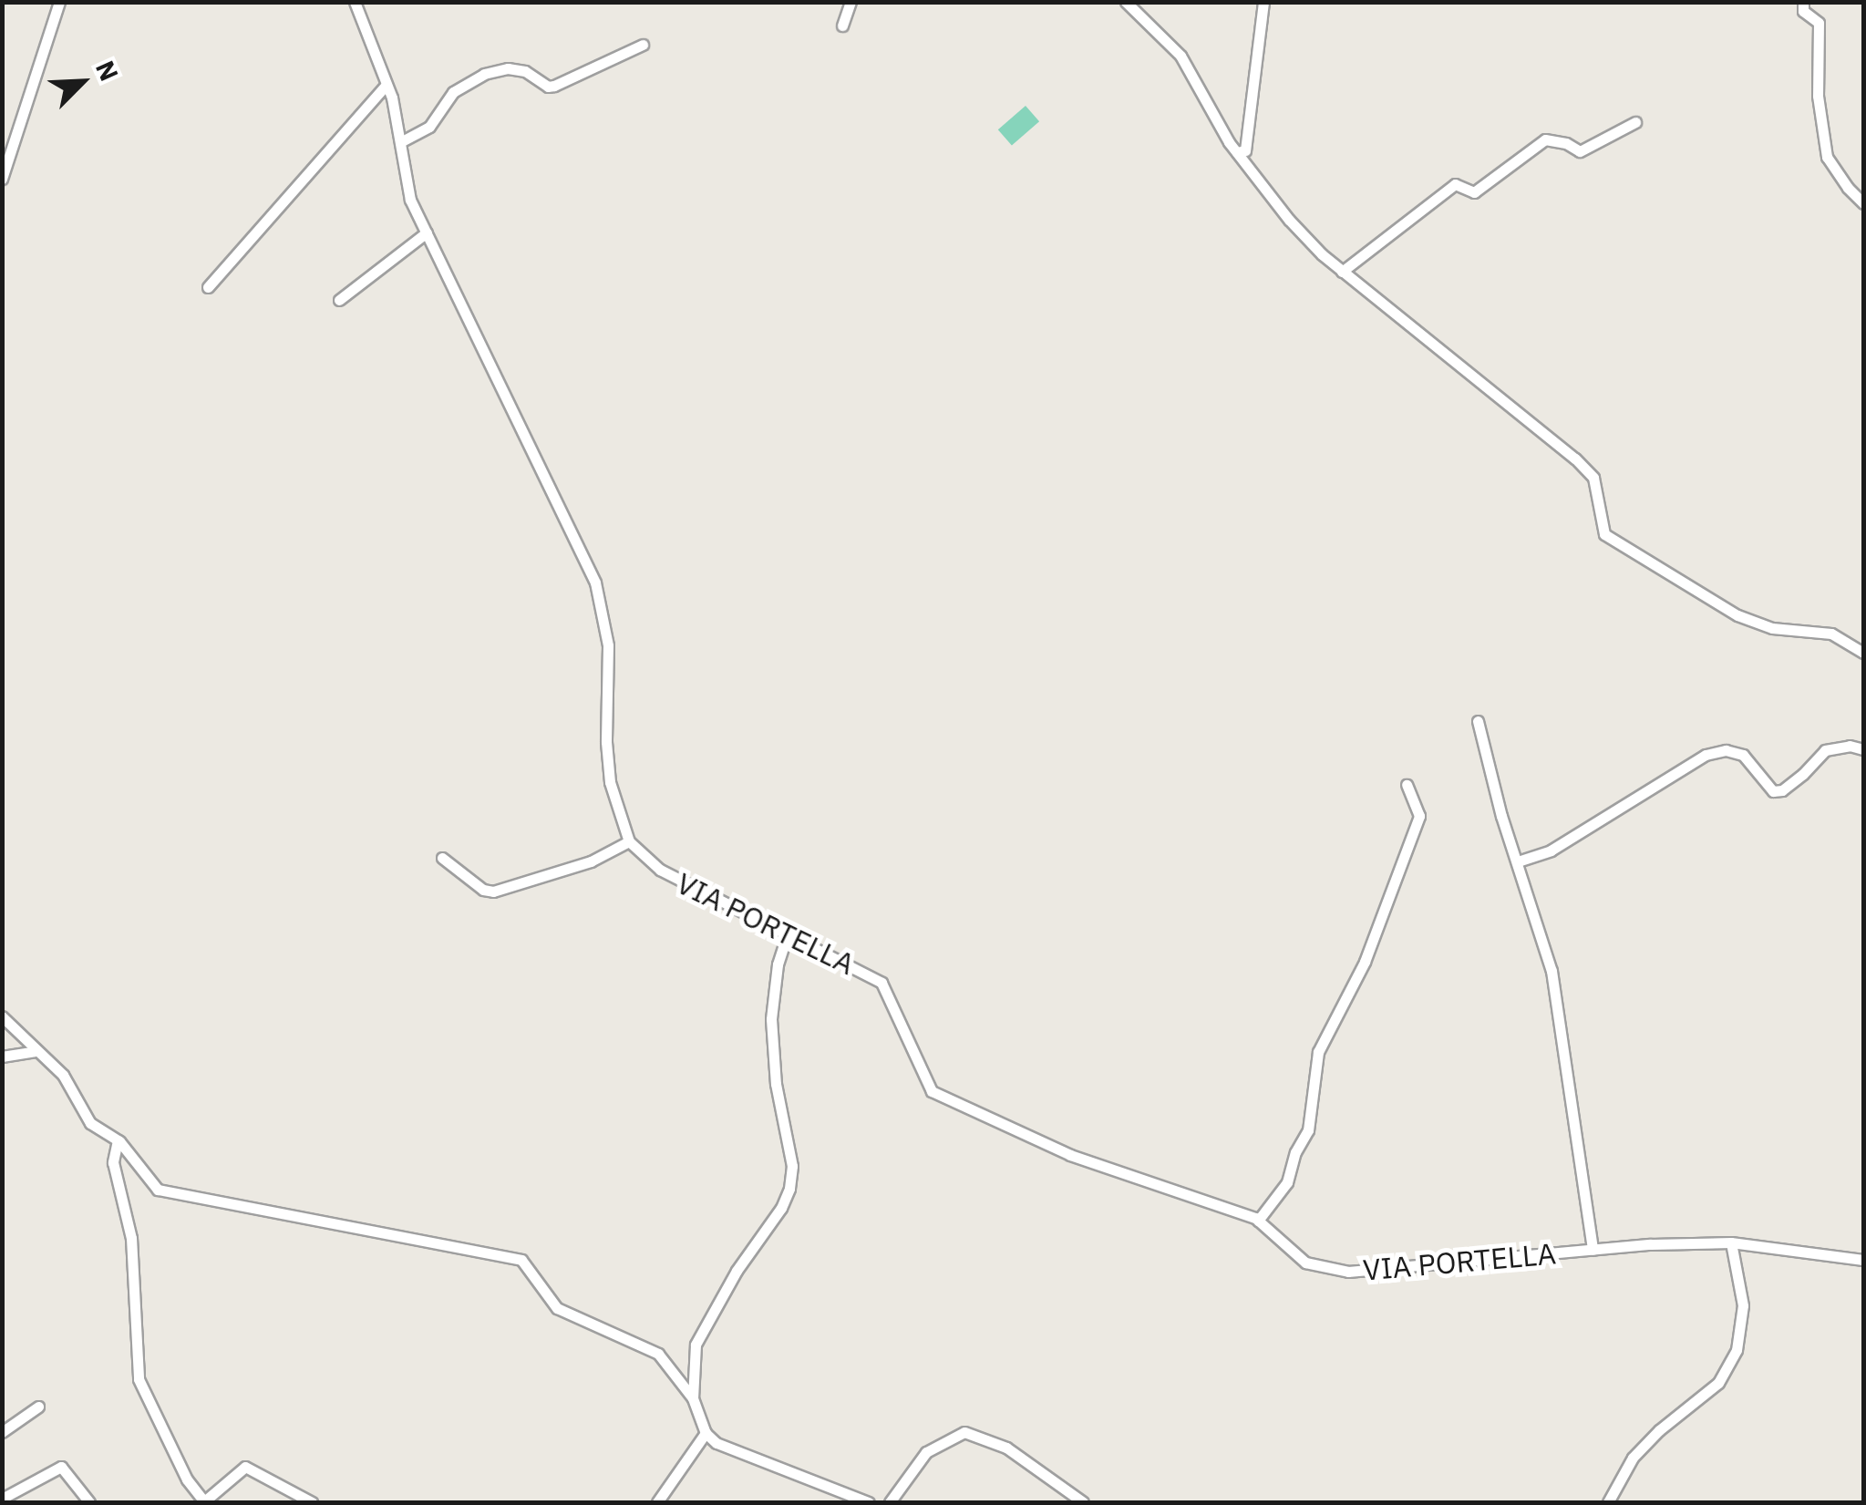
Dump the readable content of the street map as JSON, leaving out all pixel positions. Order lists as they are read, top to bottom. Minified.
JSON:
{"streets":{"street":["VIA PORTELLA"]},"north":"top right"}
